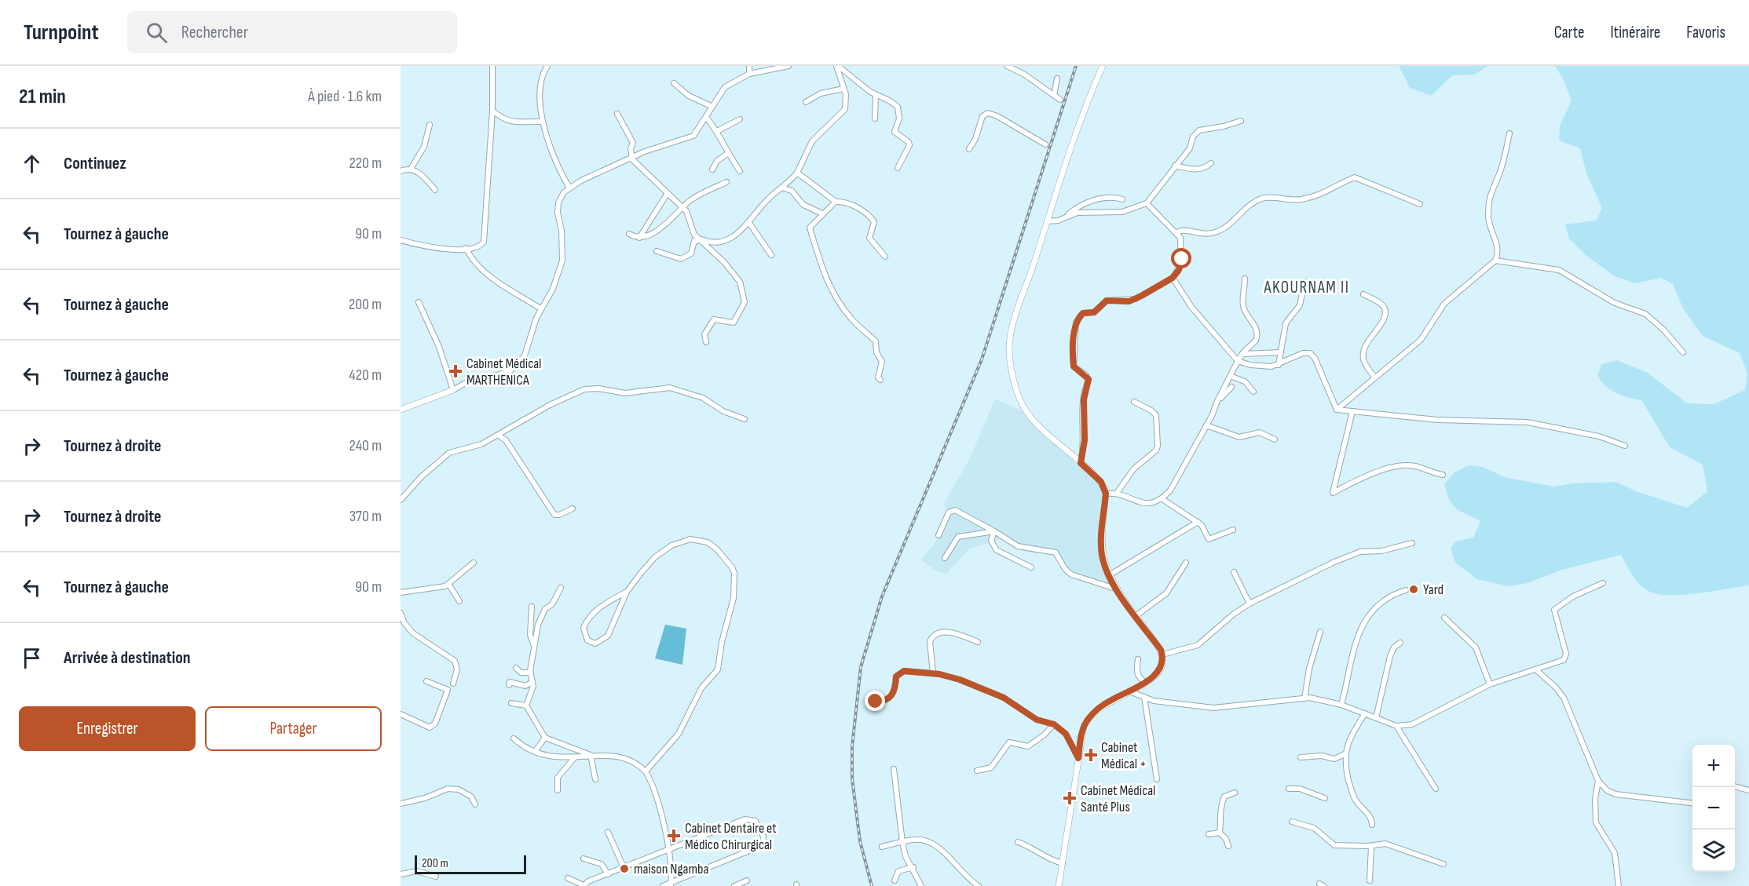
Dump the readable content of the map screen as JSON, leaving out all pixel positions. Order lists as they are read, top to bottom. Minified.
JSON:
{"districts":["AKOURNAM II"],"places":{"health":["Cabinet Médical MARTHENICA","Cabinet Médical +","Cabinet Médical Santé Plus","Cabinet Dentaire et Médico Chirurgical"],"other":["Yard","maison Ngamba"]},"scale_bar":"200 m","page":{"header":"Turnpoint","search":"Rechercher","nav":["Carte","Itinéraire","Favoris"],"heading":["21 min","À pied · 1.6 km"],"list":[["Continuez","220 m"],["Tournez à gauche","90 m"],["Tournez à gauche","200 m"],["Tournez à gauche","420 m"],["Tournez à droite","240 m"],["Tournez à droite","370 m"],["Tournez à gauche","90 m"],"Arrivée à destination"],"buttons":["Enregistrer","Partager"],"map_buttons":["+","−"],"scale":"200 m"}}
